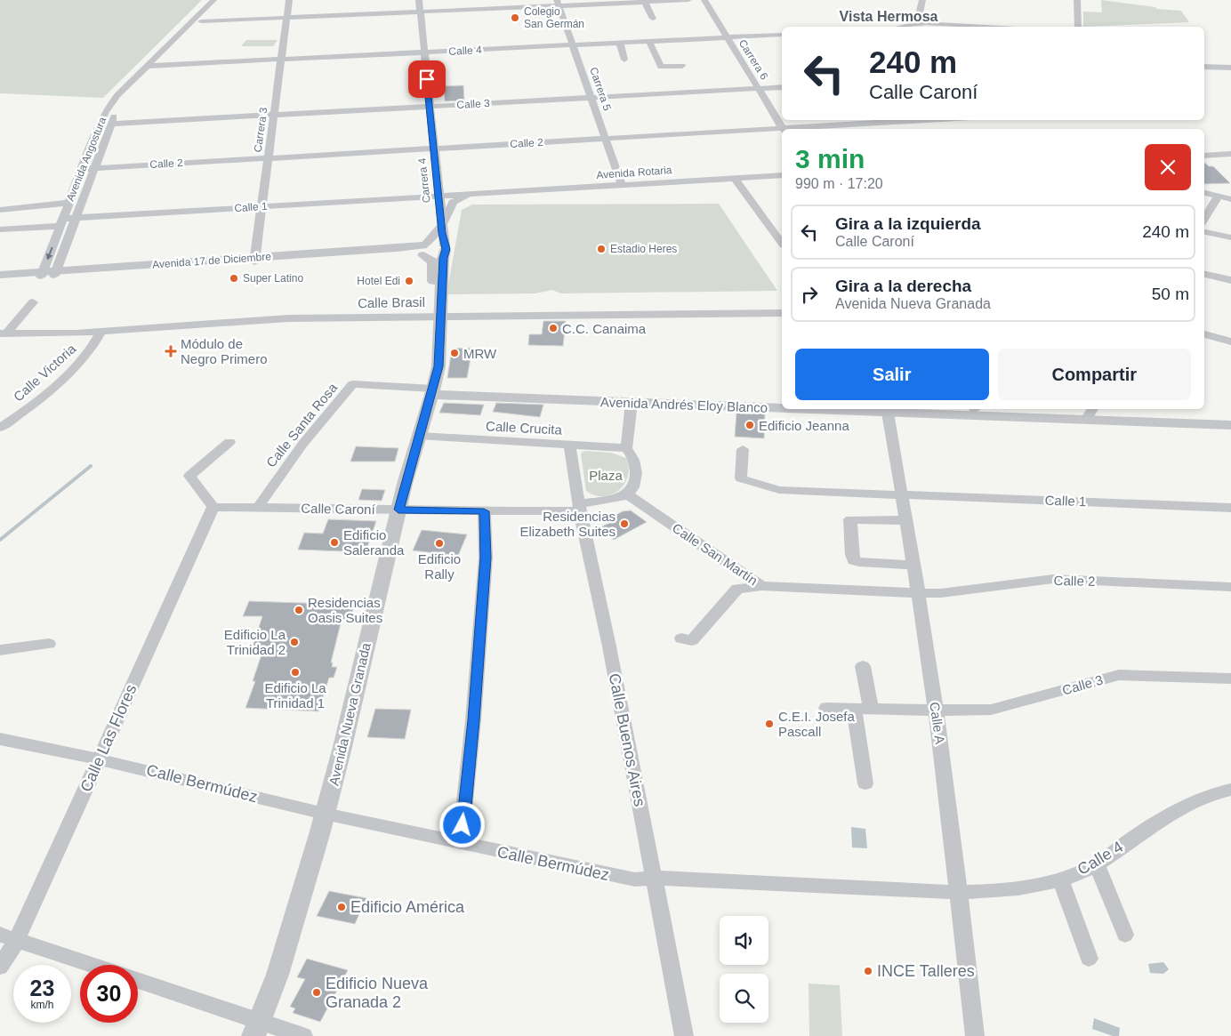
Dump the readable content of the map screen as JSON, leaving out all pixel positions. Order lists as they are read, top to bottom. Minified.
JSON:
{"streets":{"street":["Calle 4","Carrera 6","Carrera 5","Calle 3","Carrera 3","Calle 2","Avenida Angostura","Avenida Rotaria","Carrera 4","Calle 1","Avenida 17 de Diciembre","Calle Brasil","Calle Victoria","Avenida Andrés Eloy Blanco","Calle Santa Rosa","Calle Crucita","Calle Caroní","Calle San Martín","Avenida Nueva Granada","Calle A","Calle Las Flores","Calle Buenos Aires","Calle Bermúdez"]},"crossings":[["Calle 4","Carrera 6"],["Calle 4","Carrera 5"],["Calle 4","Carrera 3"],["Calle 4","Avenida Angostura"],["Calle 4","Carrera 4"],["Calle 4","Calle A"],["Calle 4","Calle Bermúdez"],["Carrera 6","Calle 3"],["Carrera 5","Calle 3"],["Carrera 5","Calle 2"],["Carrera 5","Avenida Rotaria"],["Calle 3","Carrera 3"],["Calle 3","Avenida Angostura"],["Calle 3","Carrera 4"],["Calle 3","Calle A"],["Carrera 3","Calle 2"],["Carrera 3","Calle 1"],["Carrera 3","Avenida 17 de Diciembre"],["Calle 2","Avenida Angostura"],["Calle 2","Carrera 4"],["Calle 2","Calle San Martín"],["Calle 2","Calle A"],["Avenida Angostura","Calle 1"],["Avenida Angostura","Avenida 17 de Diciembre"],["Avenida Rotaria","Carrera 4"],["Avenida Rotaria","Calle 1"],["Carrera 4","Calle 1"],["Carrera 4","Avenida 17 de Diciembre"],["Carrera 4","Avenida Nueva Granada"],["Calle 1","Calle A"],["Avenida 17 de Diciembre","Avenida Nueva Granada"],["Calle Brasil","Calle Victoria"],["Calle Brasil","Avenida Nueva Granada"],["Avenida Andrés Eloy Blanco","Calle Santa Rosa"],["Avenida Andrés Eloy Blanco","Avenida Nueva Granada"],["Avenida Andrés Eloy Blanco","Calle A"],["Calle Santa Rosa","Calle Caroní"],["Calle Santa Rosa","Avenida Nueva Granada"],["Calle Crucita","Avenida Nueva Granada"],["Calle Crucita","Calle Buenos Aires"],["Calle Caroní","Avenida Nueva Granada"],["Calle Caroní","Calle Las Flores"],["Calle Caroní","Calle Buenos Aires"],["Calle San Martín","Calle A"],["Avenida Nueva Granada","Calle Bermúdez"],["Calle A","Calle Bermúdez"],["Calle Las Flores","Calle Bermúdez"],["Calle Buenos Aires","Calle Bermúdez"]],"districts":["Vista Hermosa"],"parks":["Plaza"],"places":{"other":["Colegio San Germán","Estadio Heres","Super Latino","Hotel Edi","C.C. Canaima","MRW","Edificio Jeanna","Residencias Elizabeth Suites","Edificio Saleranda","Edificio Rally","Residencias Oasis Suites","Edificio La Trinidad 2","Edificio La Trinidad 1","C.E.I. Josefa Pascall","Edificio América","INCE Talleres","Edificio Nueva Granada 2"],"health":["Módulo de Negro Primero"]},"page":{"turn":["240 m","Calle Caroní"],"heading":["3 min","990 m · 17:20"],"list":[{"name":"Gira a la izquierda","note":"Calle Caroní","value":"240 m"},{"name":"Gira a la derecha","note":"Avenida Nueva Granada","value":"50 m"}],"buttons":["Salir","Compartir"],"speed":"23 km/h","limit":"30"}}
